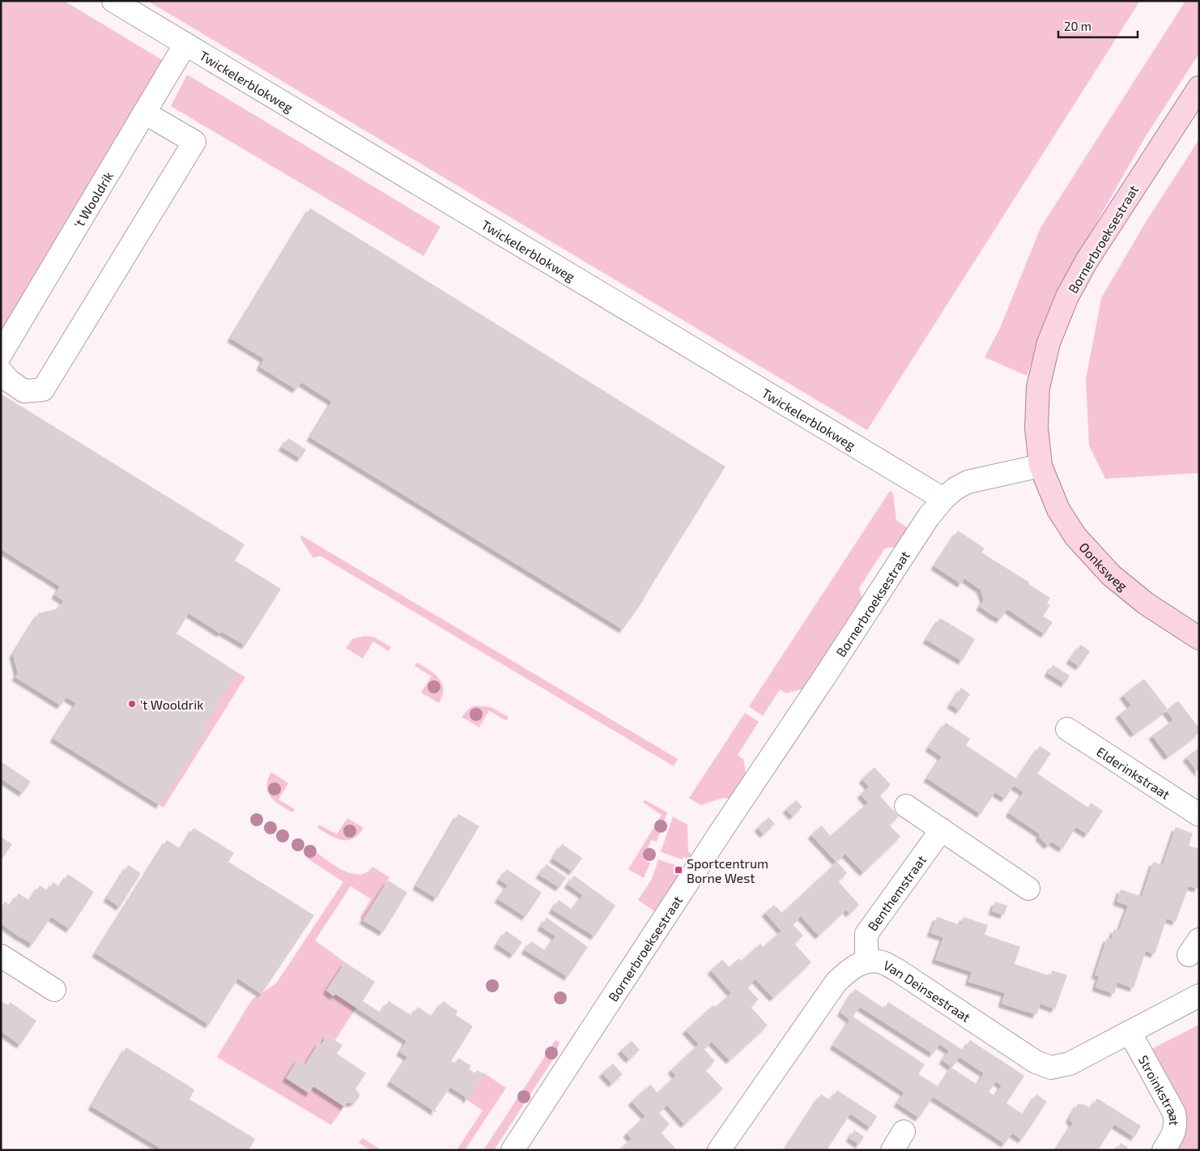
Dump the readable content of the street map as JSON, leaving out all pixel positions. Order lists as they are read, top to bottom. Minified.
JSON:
{"streets":{"main road":["Bornerbroeksestraat","Oonksweg"],"street":["Twickelerblokweg","'t Wooldrik","Elderinkstraat","Benthemstraat","Van Deinsestraat","Stroinkstraat"]},"crossings":[["Twickelerblokweg","'t Wooldrik"],["Twickelerblokweg","Bornerbroeksestraat"],["Bornerbroeksestraat","Oonksweg"],["Benthemstraat","Van Deinsestraat"],["Van Deinsestraat","Stroinkstraat"]],"places":{"other":["'t Wooldrik"],"transit":["Sportcentrum Borne West"]},"scale_bar":"20 m"}
